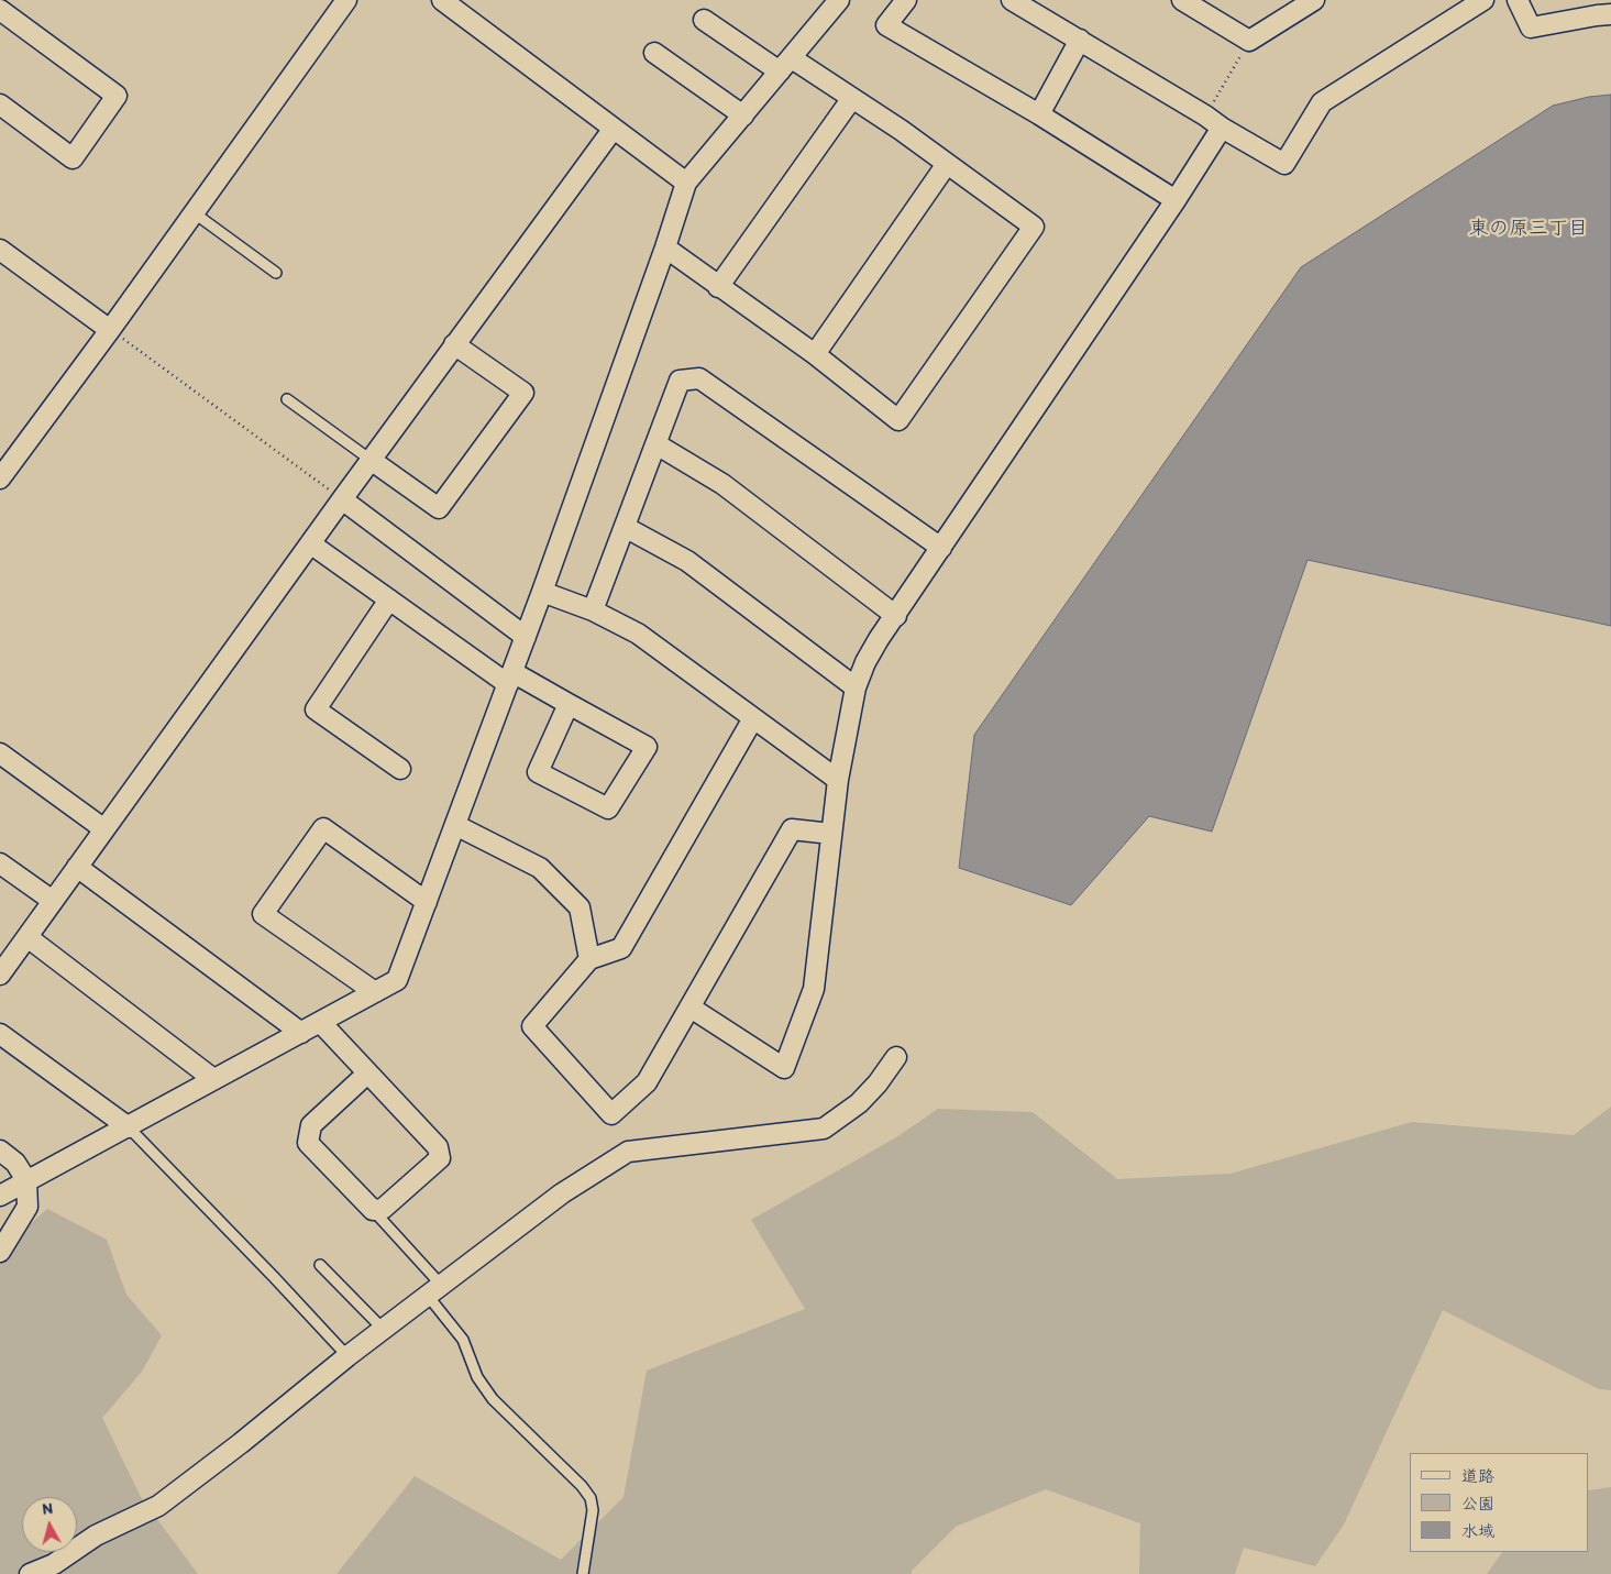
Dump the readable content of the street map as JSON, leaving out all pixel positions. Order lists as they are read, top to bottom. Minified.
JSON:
{"districts":["東の原三丁目"],"legend":["道路","公園","水域"],"north":"top"}
